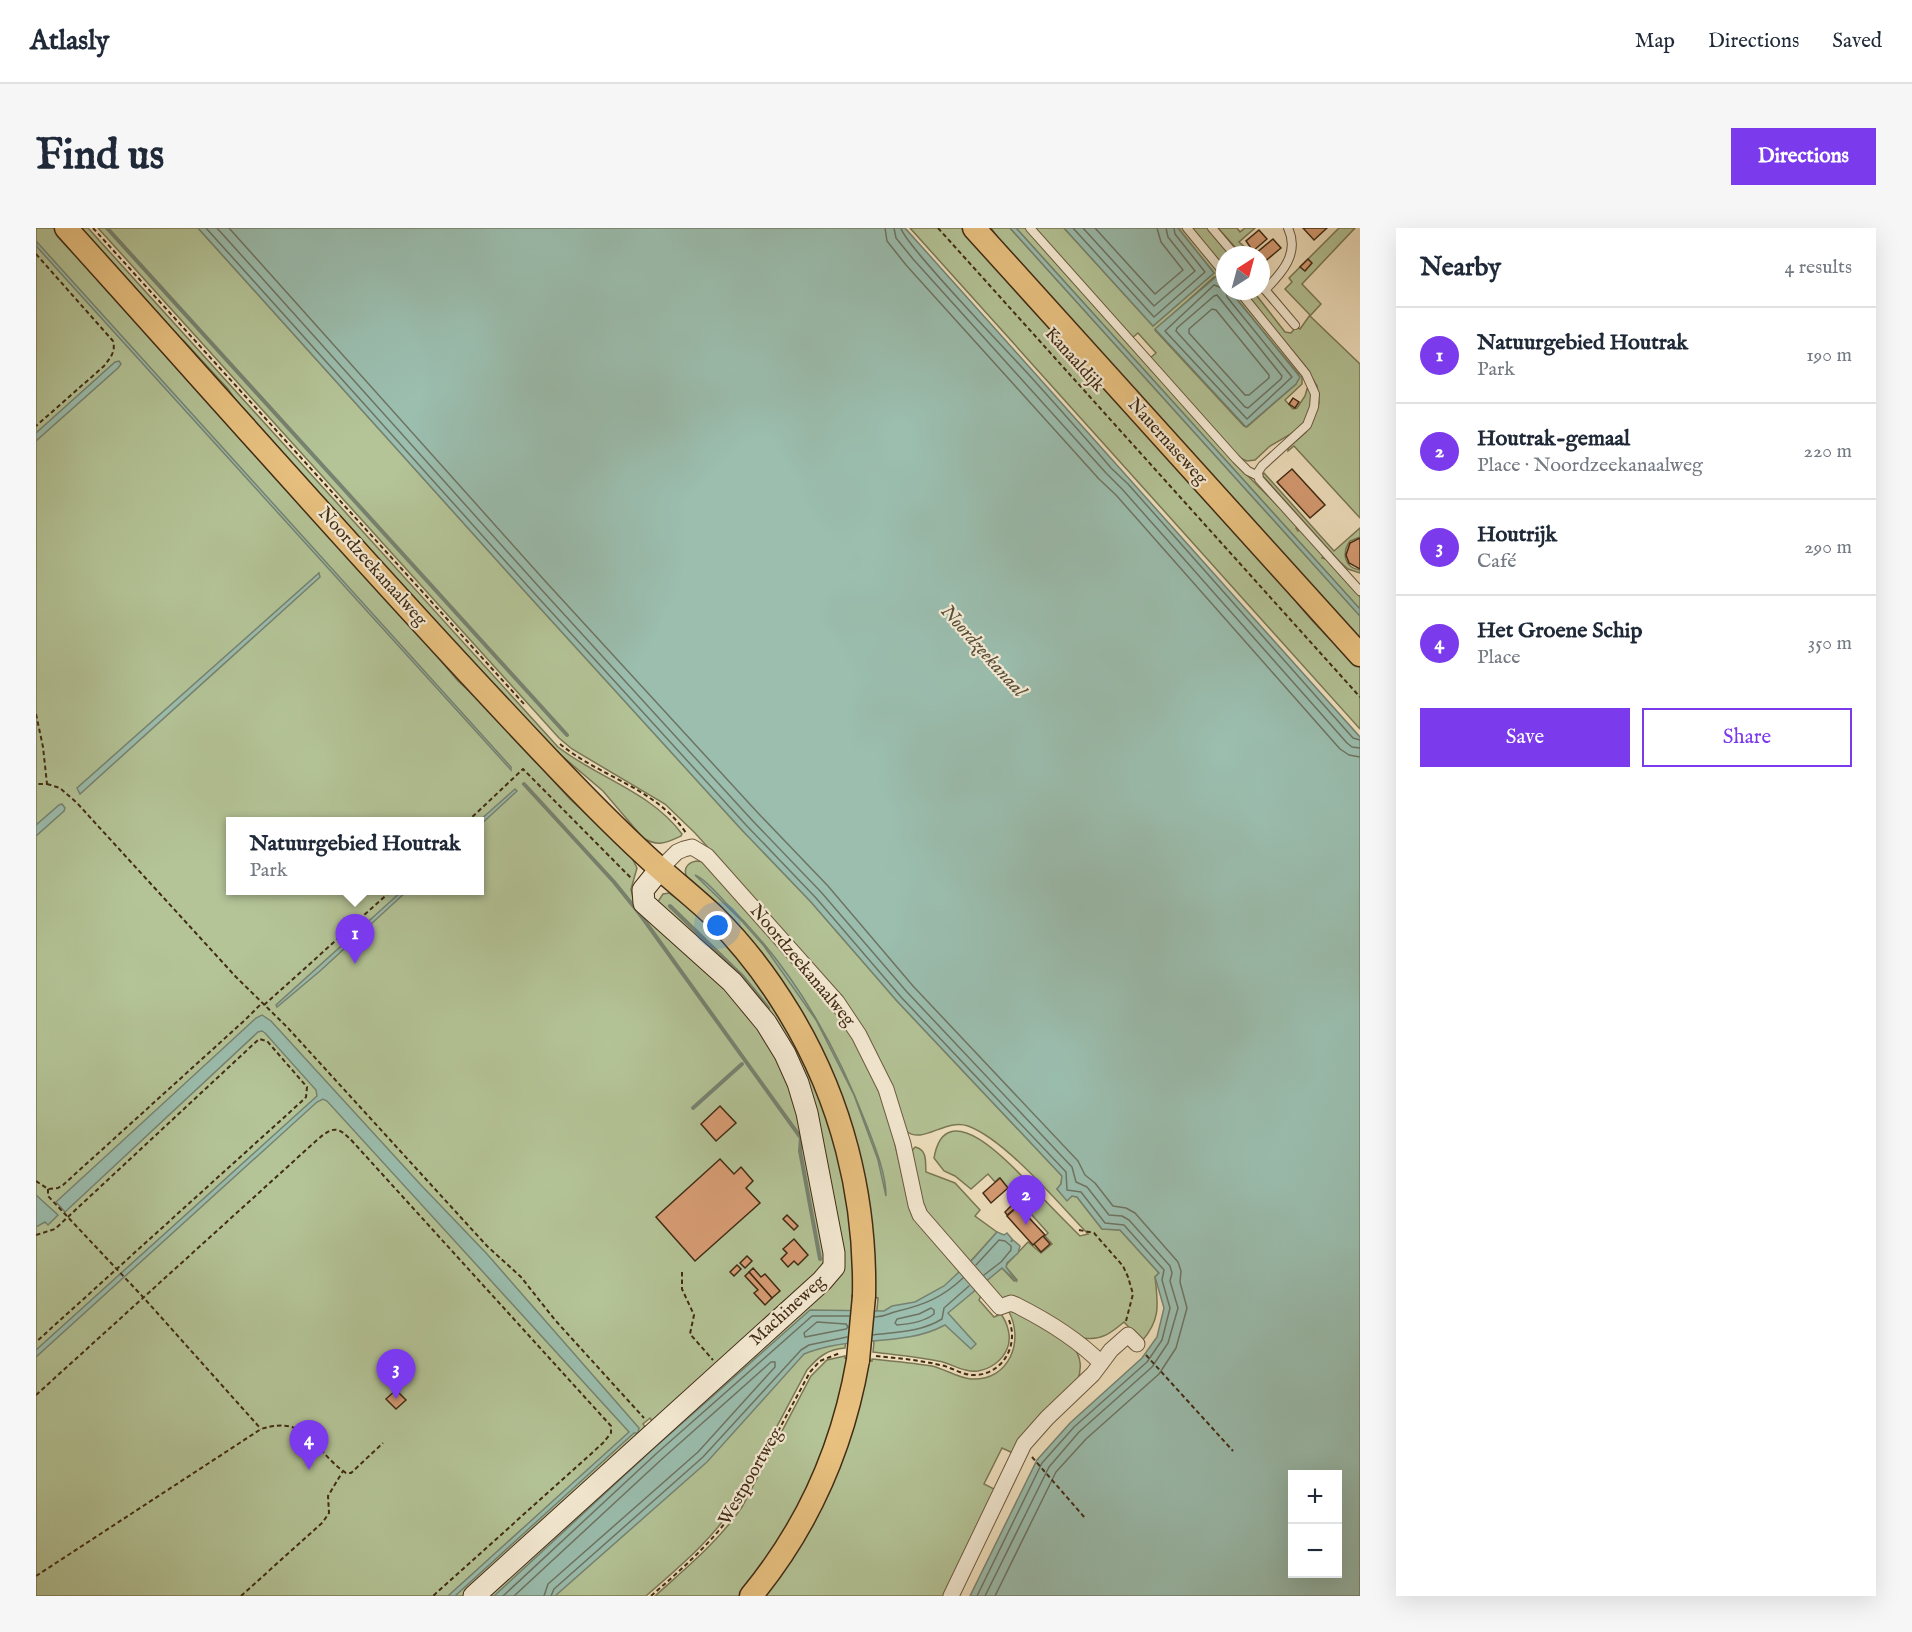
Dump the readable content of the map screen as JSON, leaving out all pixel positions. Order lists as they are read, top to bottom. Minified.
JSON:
{"streets":{"main road":["Nauernaseweg","Noordzeekanaalweg"],"street":["Machineweg"],"path":["Kanaaldijk","Westpoortweg"]},"crossings":[["Noordzeekanaalweg","Westpoortweg"]],"water":["Noordzeekanaal"],"north":"top right","page":{"header":"Atlasly","nav":["Map","Directions","Saved"],"buttons":["Directions",["Save","Share"]],"title":"Find us","heading":["Nearby","4 results"],"list":[{"mark":"1","name":"Natuurgebied Houtrak","note":"Park","value":"190 m"},{"mark":"2","name":"Houtrak-gemaal","note":"Place · Noordzeekanaalweg","value":"220 m"},{"mark":"3","name":"Houtrijk","note":"Café","value":"290 m"},{"mark":"4","name":"Het Groene Schip","note":"Place","value":"350 m"}],"popup":["Natuurgebied Houtrak","Park"],"pins":["1","2","3","4"],"map_buttons":["+","−"]}}
